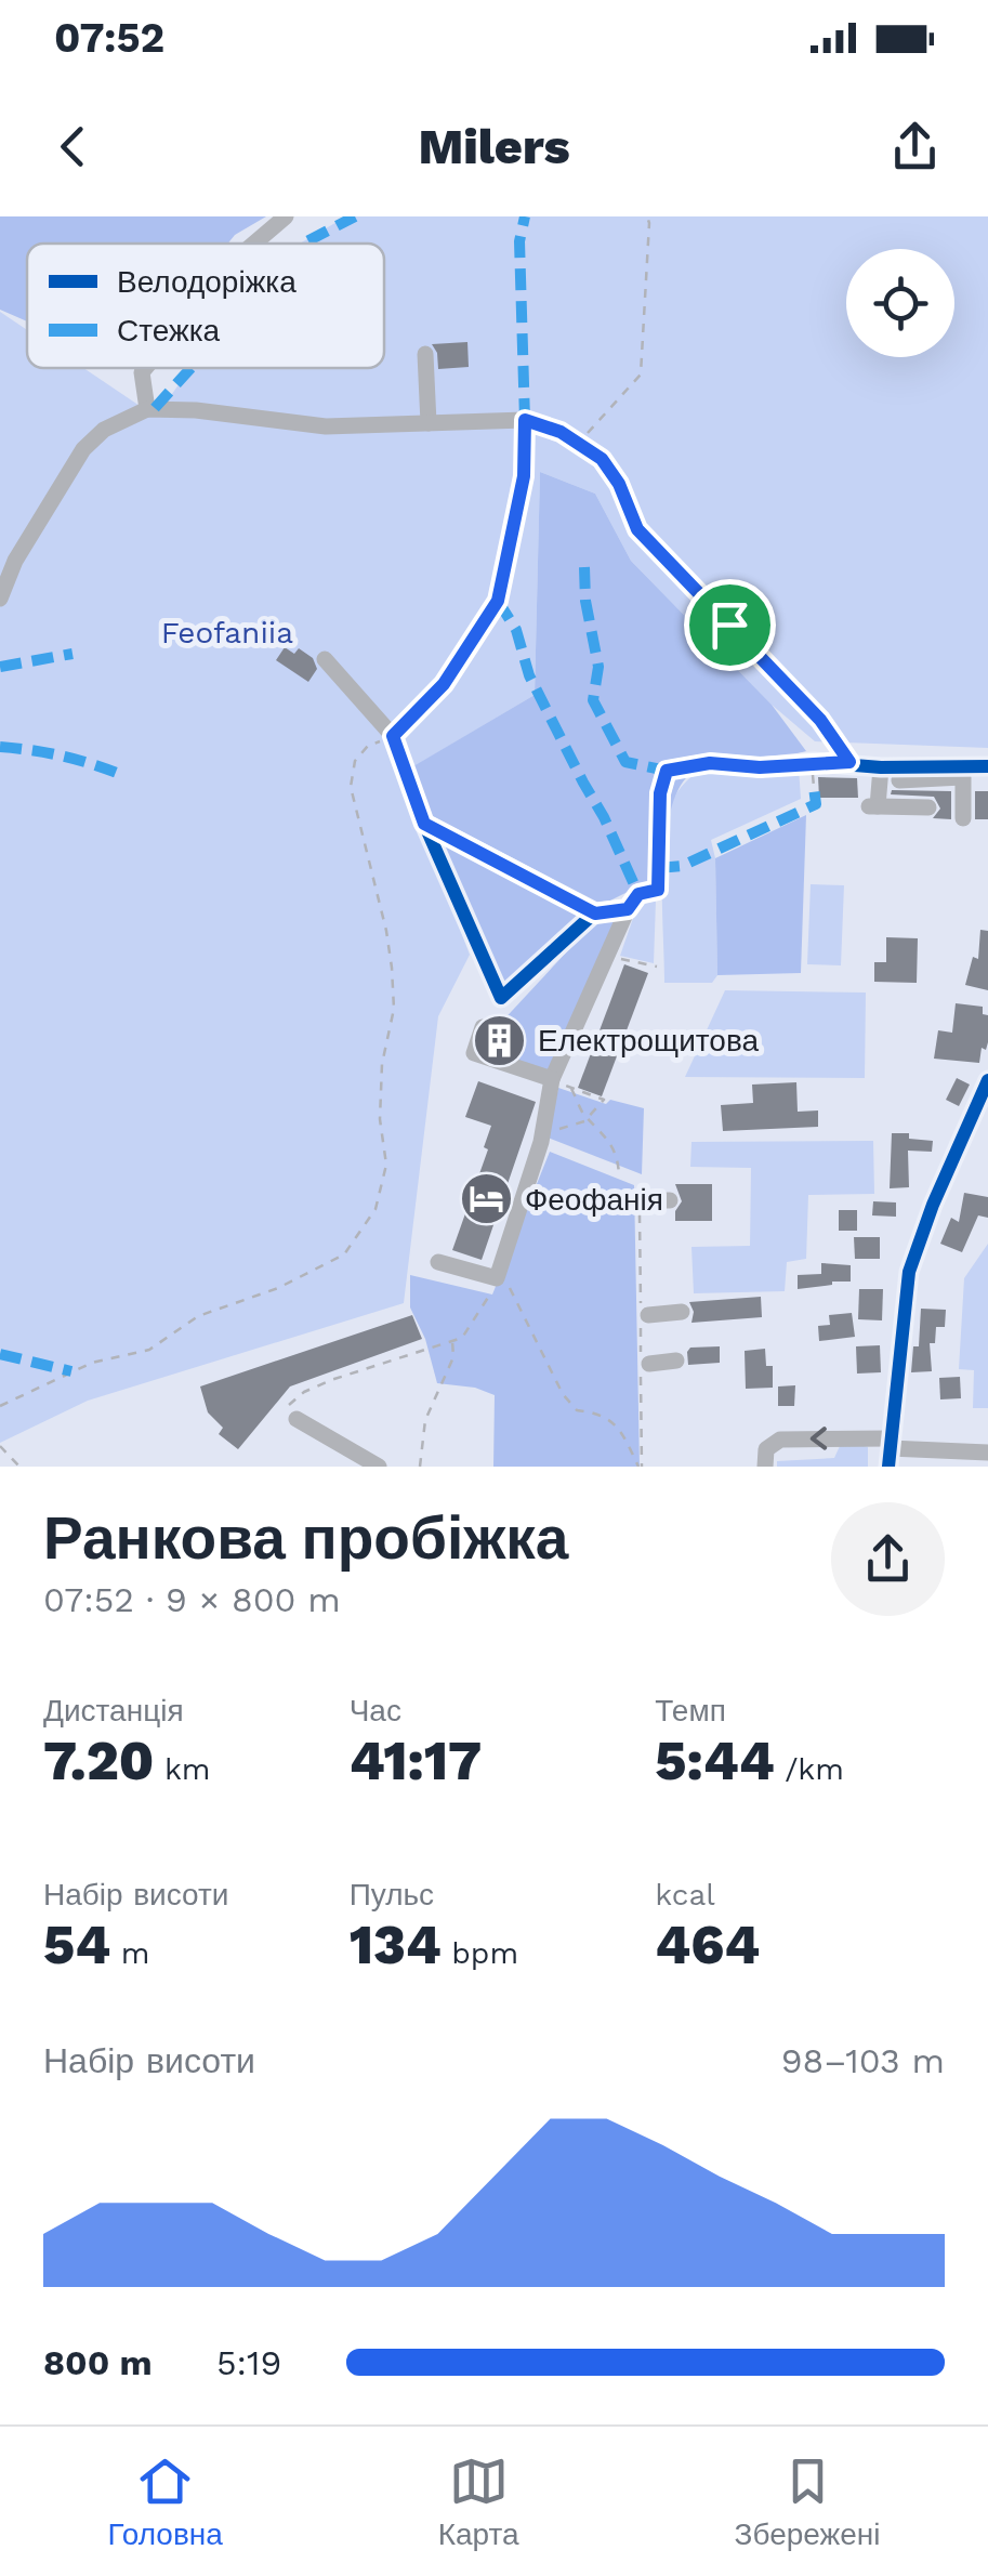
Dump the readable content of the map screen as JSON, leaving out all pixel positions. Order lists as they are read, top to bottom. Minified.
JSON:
{"parks":["Feofaniia"],"places":{"building":["Електрощитова"],"hotel":["Феофанія"]},"legend":["Велодоріжка","Стежка"],"page":{"status":"07:52","header":"Milers","heading":["Ранкова пробіжка","07:52 · 9 × 800 m"],"stats":[["Дистанція","7.20 km"],["Час","41:17"],["Темп","5:44 /km"],["Набір висоти","54 m"],["Пульс","134 bpm"],["kcal","464"]],"chart":["Набір висоти","98–103 m"],"list":[{"name":"800 m","note":"5:19"}],"tabs":["Головна","Карта","Збережені"]}}
